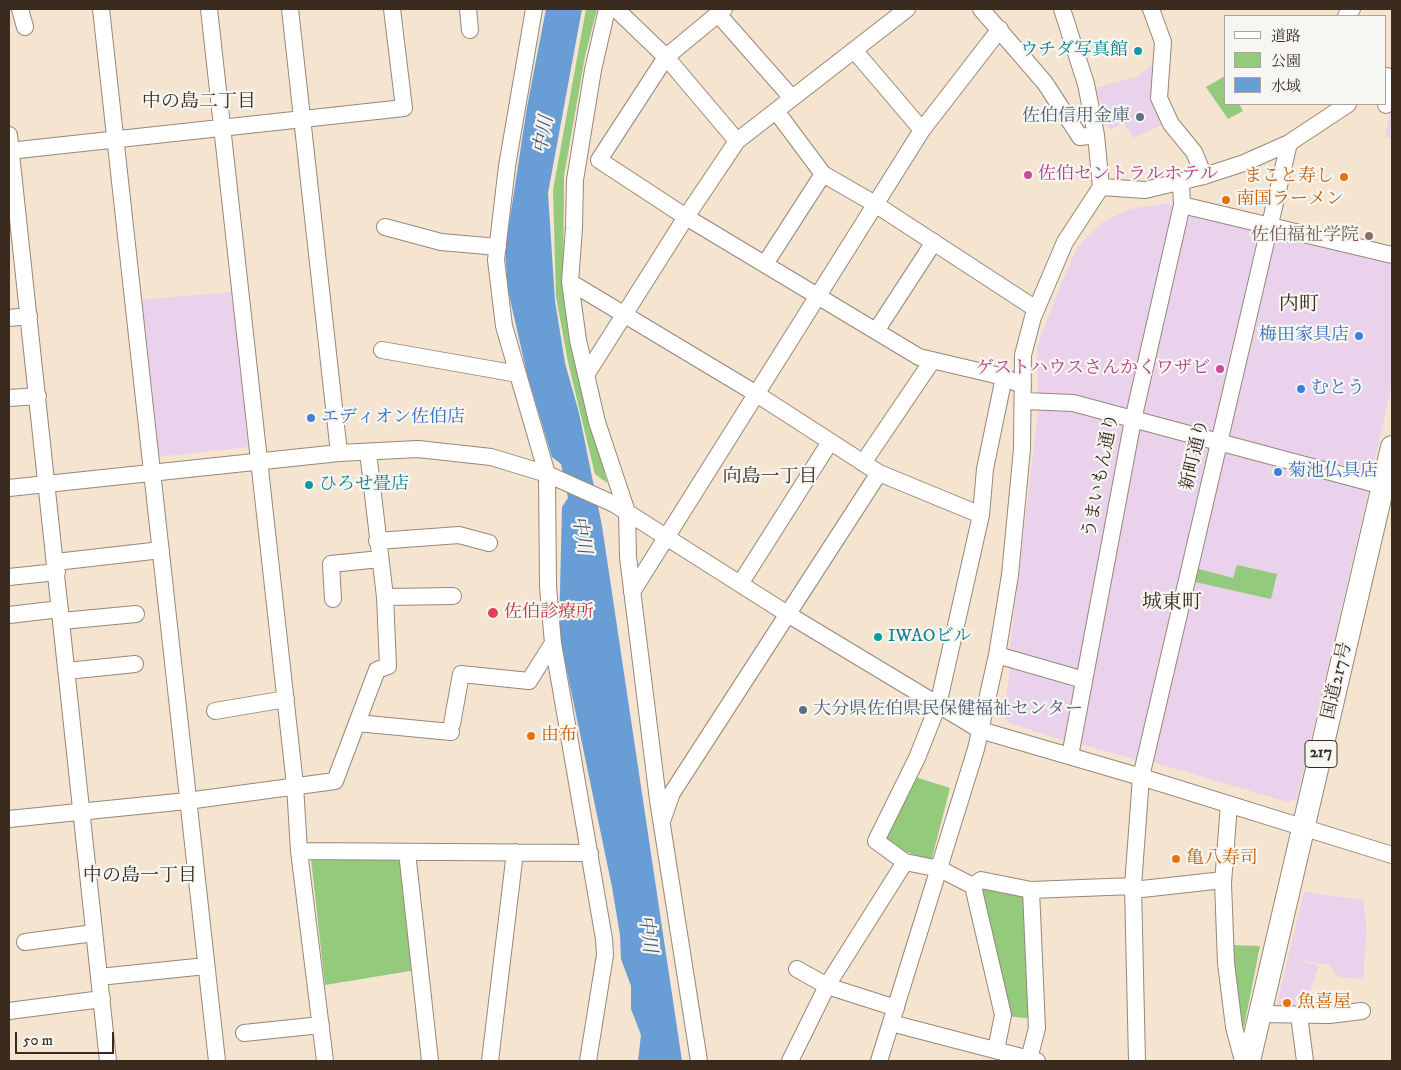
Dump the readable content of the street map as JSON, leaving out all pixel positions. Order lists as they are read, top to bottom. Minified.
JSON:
{"streets":{"highway":["国道217号","217"],"street":["新町通り","うまいもん通り"]},"districts":["中の島二丁目","内町","向島一丁目","城東町","中の島一丁目"],"water":["中川"],"places":["ウチダ写真館","佐伯信用金庫","佐伯セントラルホテル","まこと寿し","南国ラーメン","佐伯福祉学院","梅田家具店","ゲストハウスさんかくワザビ","むとう","エディオン佐伯店","菊池仏具店","ひろせ畳店","佐伯診療所","IWAOビル","大分県佐伯県民保健福祉センター","由布","亀八寿司","魚喜屋"],"legend":["道路","公園","水域"],"scale_bar":"50 m"}
